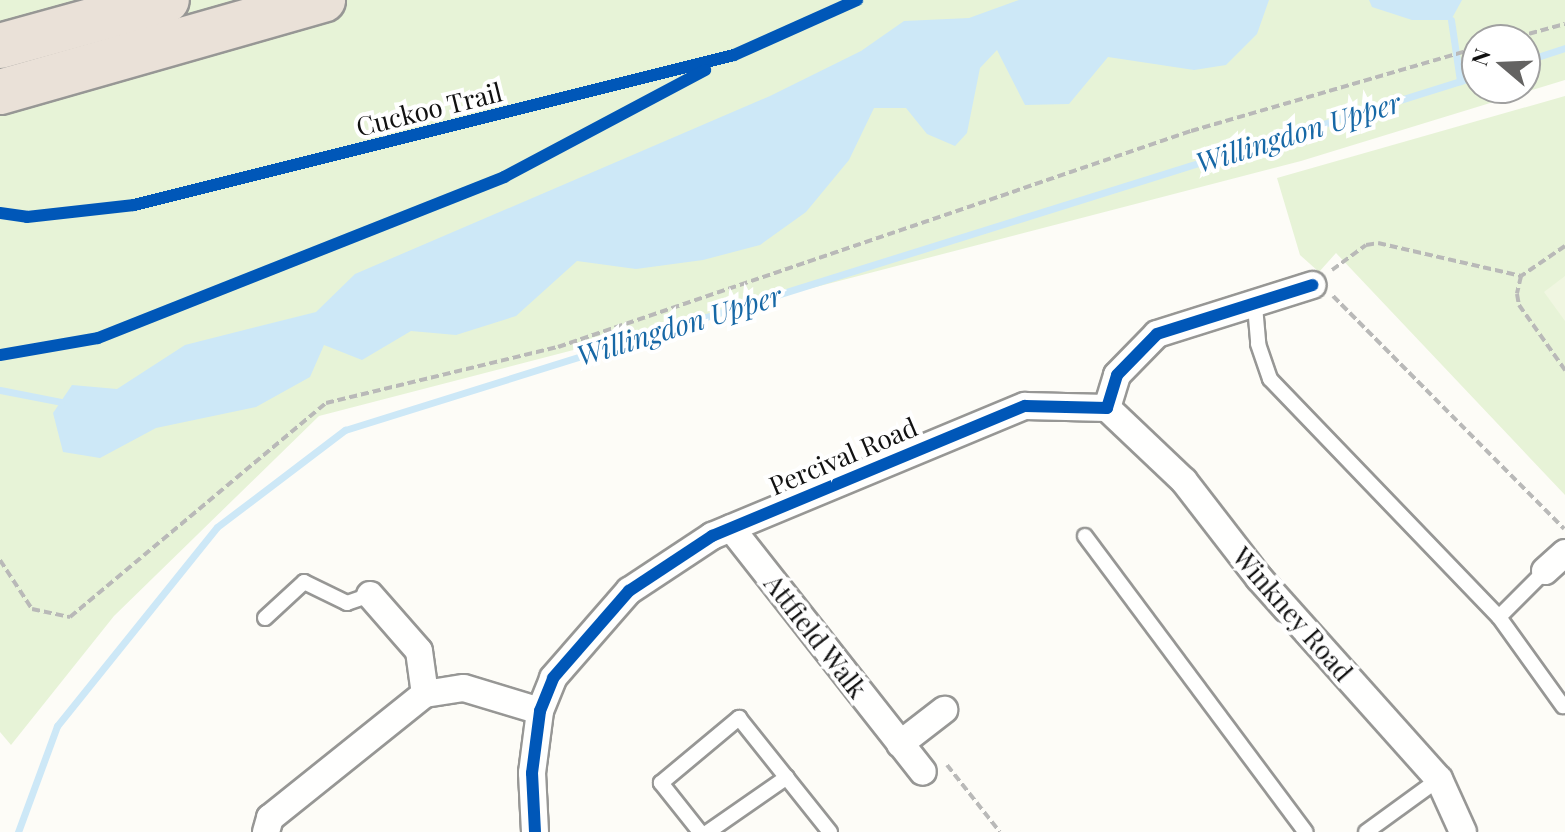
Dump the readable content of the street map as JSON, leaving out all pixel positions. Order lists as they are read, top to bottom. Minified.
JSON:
{"streets":{"street":["Percival Road","Winkney Road","Attfield Walk"],"cycle path":["Cuckoo Trail"]},"crossings":[["Percival Road","Winkney Road"],["Percival Road","Attfield Walk"]],"water":["Willingdon Upper"],"north":"left"}
